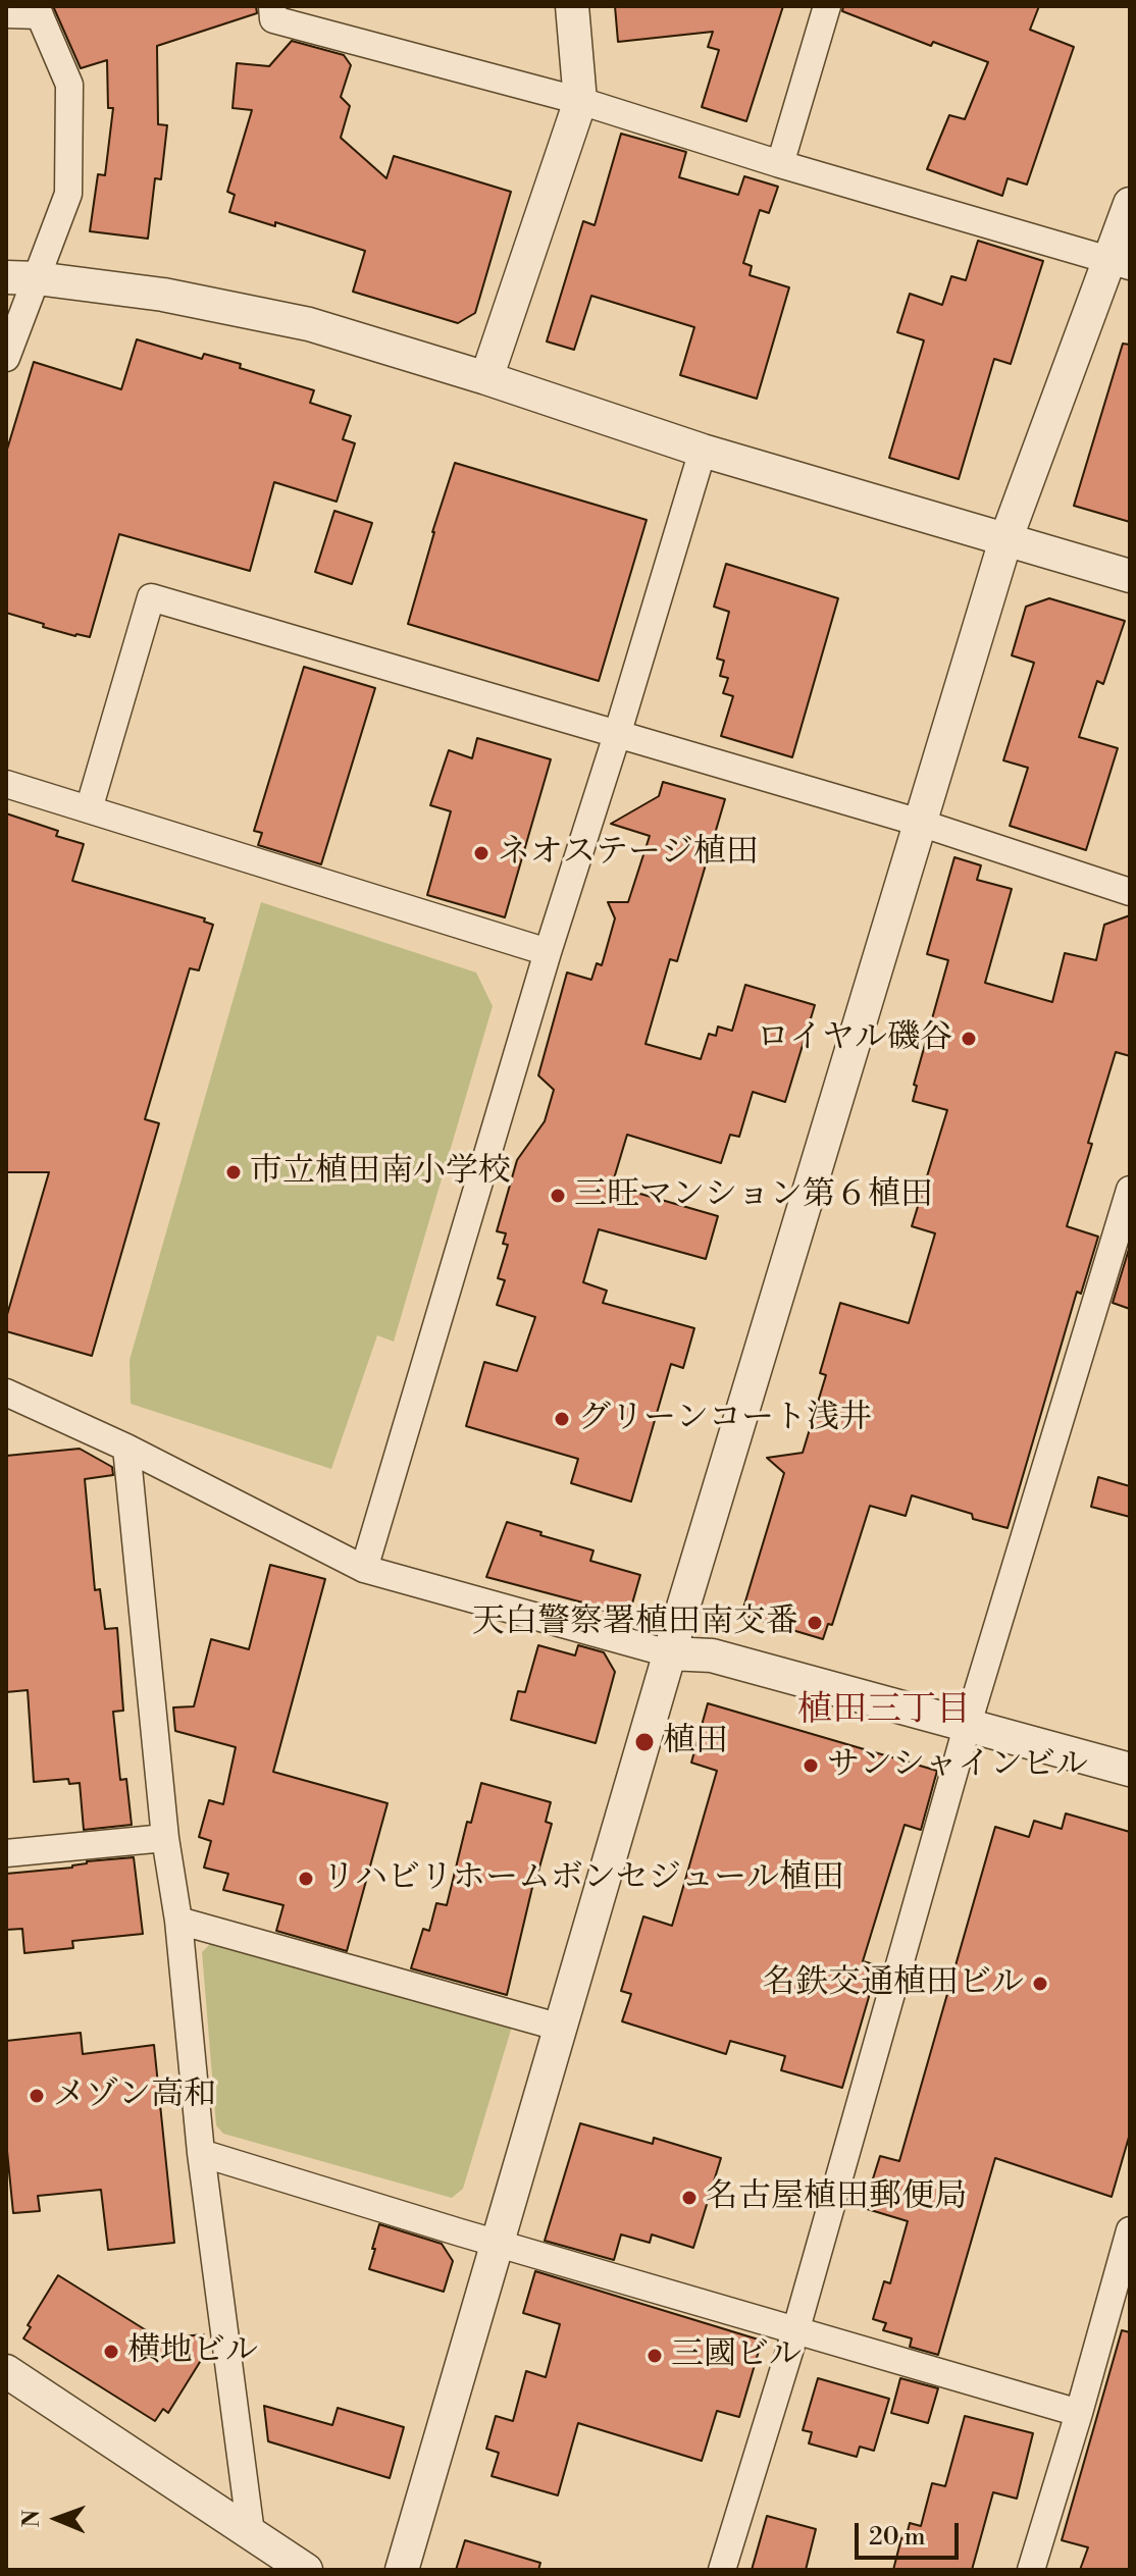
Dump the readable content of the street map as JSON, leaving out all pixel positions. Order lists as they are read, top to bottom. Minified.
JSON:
{"districts":["植田三丁目"],"places":["ネオステージ植田","ロイヤル磯谷","市立植田南小学校","三旺マンション第６植田","グリーンコート浅井","天白警察署植田南交番","植田","サンシャインビル","リハビリホームボンセジュール植田","名鉄交通植田ビル","メゾン高和","名古屋植田郵便局","横地ビル","三國ビル"],"scale_bar":"20 m","north":"left"}
